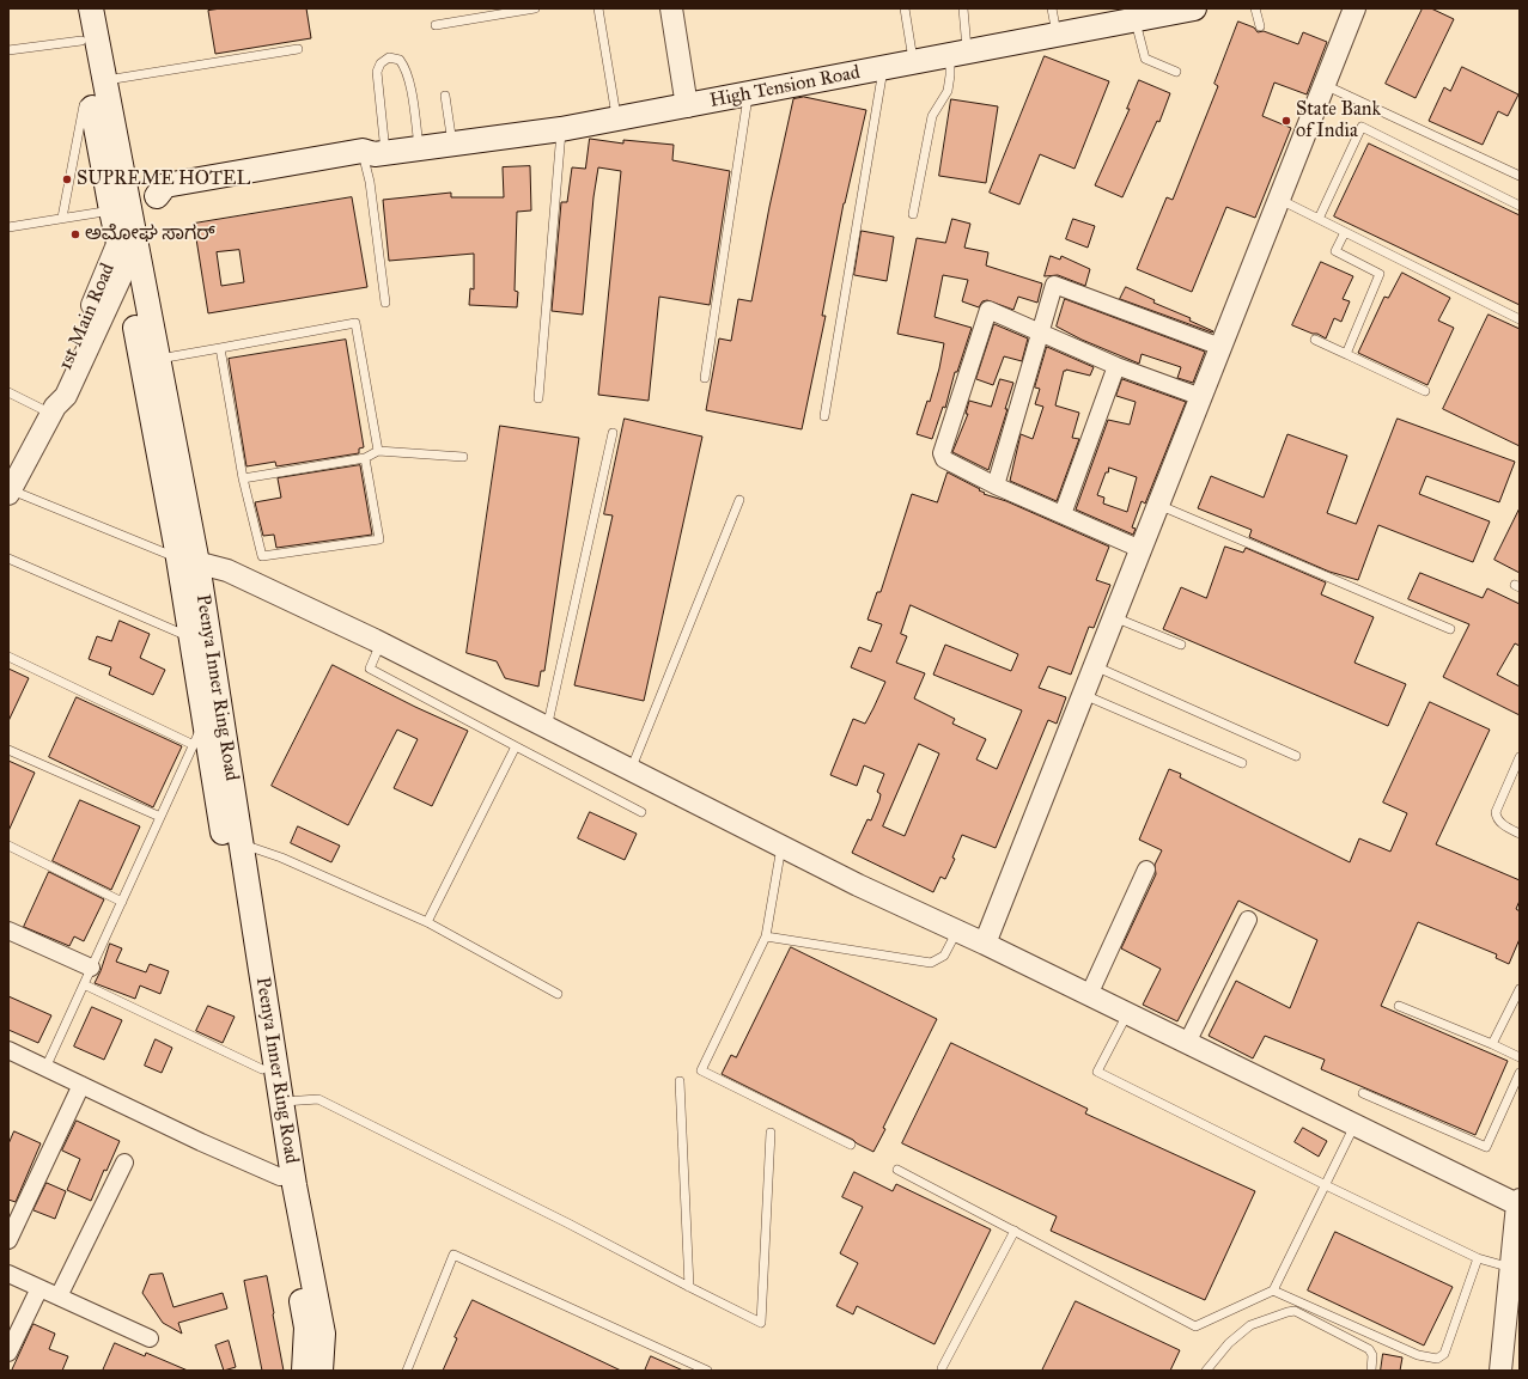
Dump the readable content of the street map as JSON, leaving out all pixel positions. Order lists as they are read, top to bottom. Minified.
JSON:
{"streets":{"main road":["High Tension Road","Peenya Inner Ring Road"],"street":["1st Main Road"]},"crossings":[["High Tension Road","Peenya Inner Ring Road"],["1st Main Road","Peenya Inner Ring Road"]],"places":["State Bank of India","SUPREME HOTEL","ಅಮೋಘ ಸಾಗರ್"]}
